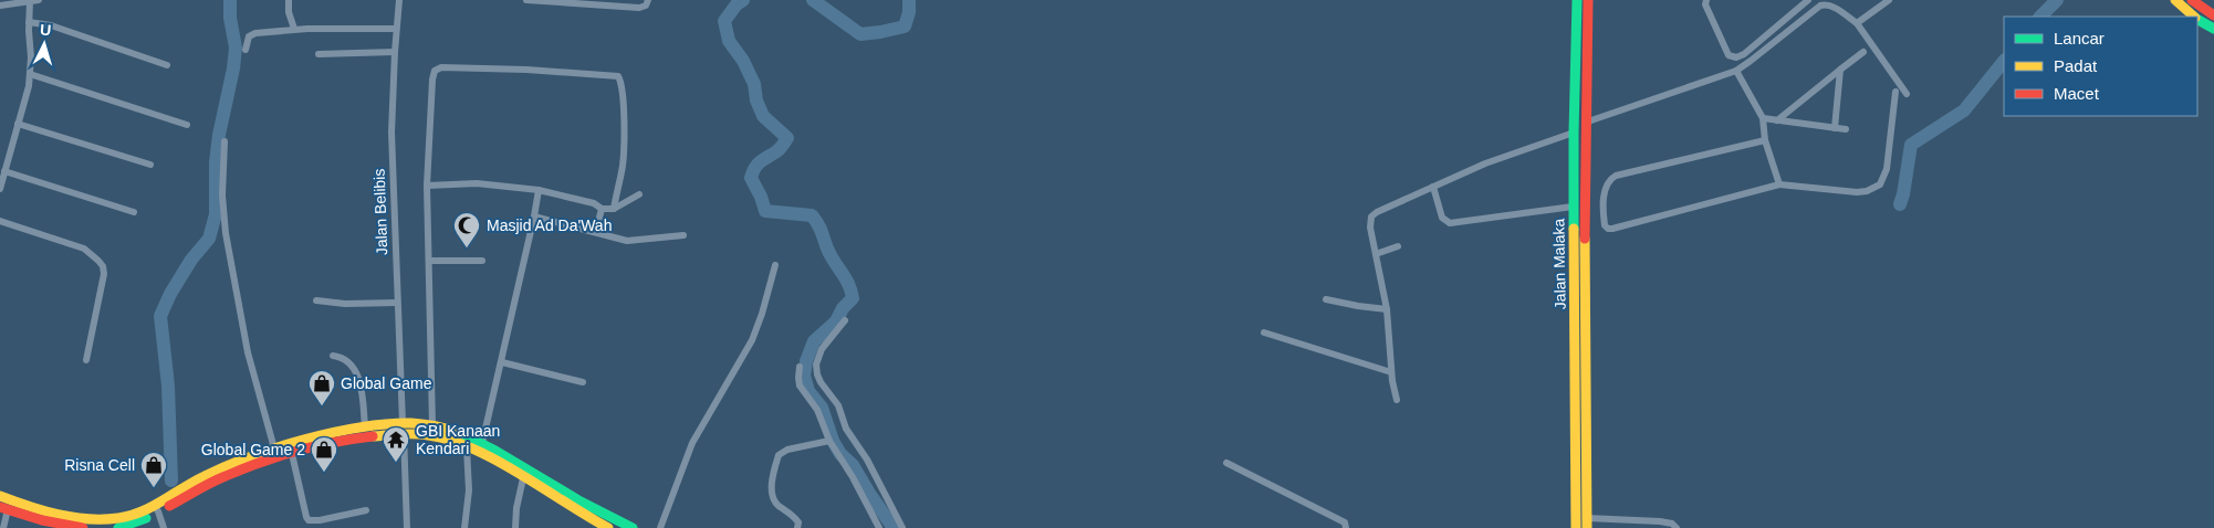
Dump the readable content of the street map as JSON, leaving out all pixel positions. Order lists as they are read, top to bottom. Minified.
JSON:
{"streets":{"main road":["Jalan Malaka"],"street":["Jalan Belibis"]},"places":{"mosque":["Masjid Ad Da'Wah"],"shop":["Global Game","Global Game 2","Risna Cell"],"temple":["GBI Kanaan Kendari"]},"legend":["Lancar","Padat","Macet"],"north":"top"}
